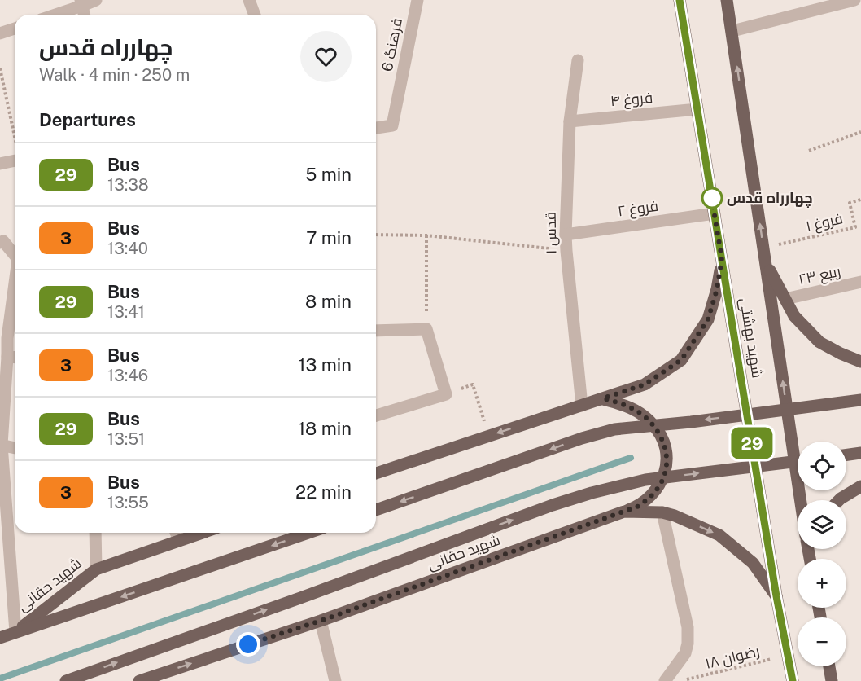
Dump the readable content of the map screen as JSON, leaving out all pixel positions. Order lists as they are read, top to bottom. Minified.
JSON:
{"streets":{"main road":["شهید بهشتی","شهید حقانی"],"street":["فرهنگ 6","فروغ ۴","فروغ ۲","قدس ۱","ربیع ۲۳"],"path":["فروغ ۱","رضوان ۱۸"]},"crossings":[["فروغ ۴","قدس ۱"],["فروغ ۴","شهید بهشتی"],["فروغ ۲","قدس ۱"],["فروغ ۲","شهید بهشتی"],["فروغ ۱","شهید بهشتی"],["شهید بهشتی","شهید حقانی"],["شهید بهشتی","رضوان ۱۸"]],"places":["چهارراه قدس"],"lines":["bus line 29"],"page":{"on_map":"29","heading":[["چهارراه قدس","Walk · 4 min · 250 m"],"Departures"],"list":[{"mark":"29","name":"Bus","note":"13:38","value":"5 min"},{"mark":"3","name":"Bus","note":"13:40","value":"7 min"},{"mark":"29","name":"Bus","note":"13:41","value":"8 min"},{"mark":"3","name":"Bus","note":"13:46","value":"13 min"},{"mark":"29","name":"Bus","note":"13:51","value":"18 min"},{"mark":"3","name":"Bus","note":"13:55","value":"22 min"}],"map_buttons":["+","−"]}}
